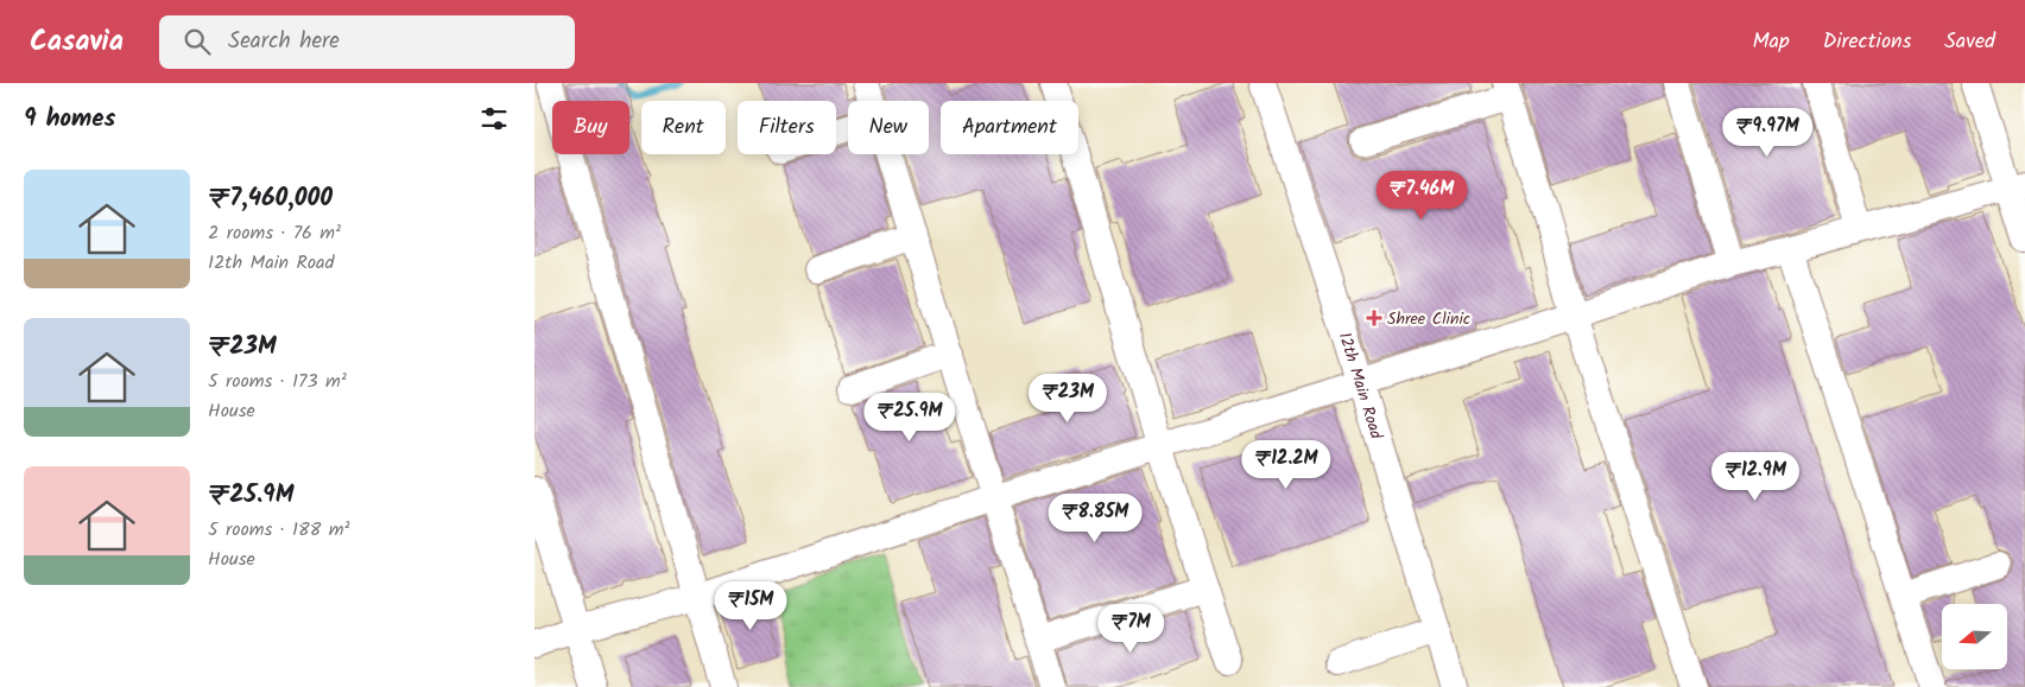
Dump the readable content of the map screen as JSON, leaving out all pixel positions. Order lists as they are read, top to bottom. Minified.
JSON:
{"streets":{"street":["12th Main Road"]},"places":{"health":["Shree Clinic"]},"north":"left","page":{"header":"Casavia","search":"Search here","nav":["Map","Directions","Saved"],"heading":"9 homes","chip":["Buy","Rent","Filters","New","Apartment"],"price":["₹9.97M","₹7.46M","₹23M","₹25.9M","₹12.2M","₹12.9M","₹8.85M","₹15M","₹7M"],"list":[{"name":"₹7,460,000","note":"2 rooms · 76 m² · 12th Main Road"},{"name":"₹23M","note":"5 rooms · 173 m² · House"},{"name":"₹25.9M","note":"5 rooms · 188 m² · House"}]}}
